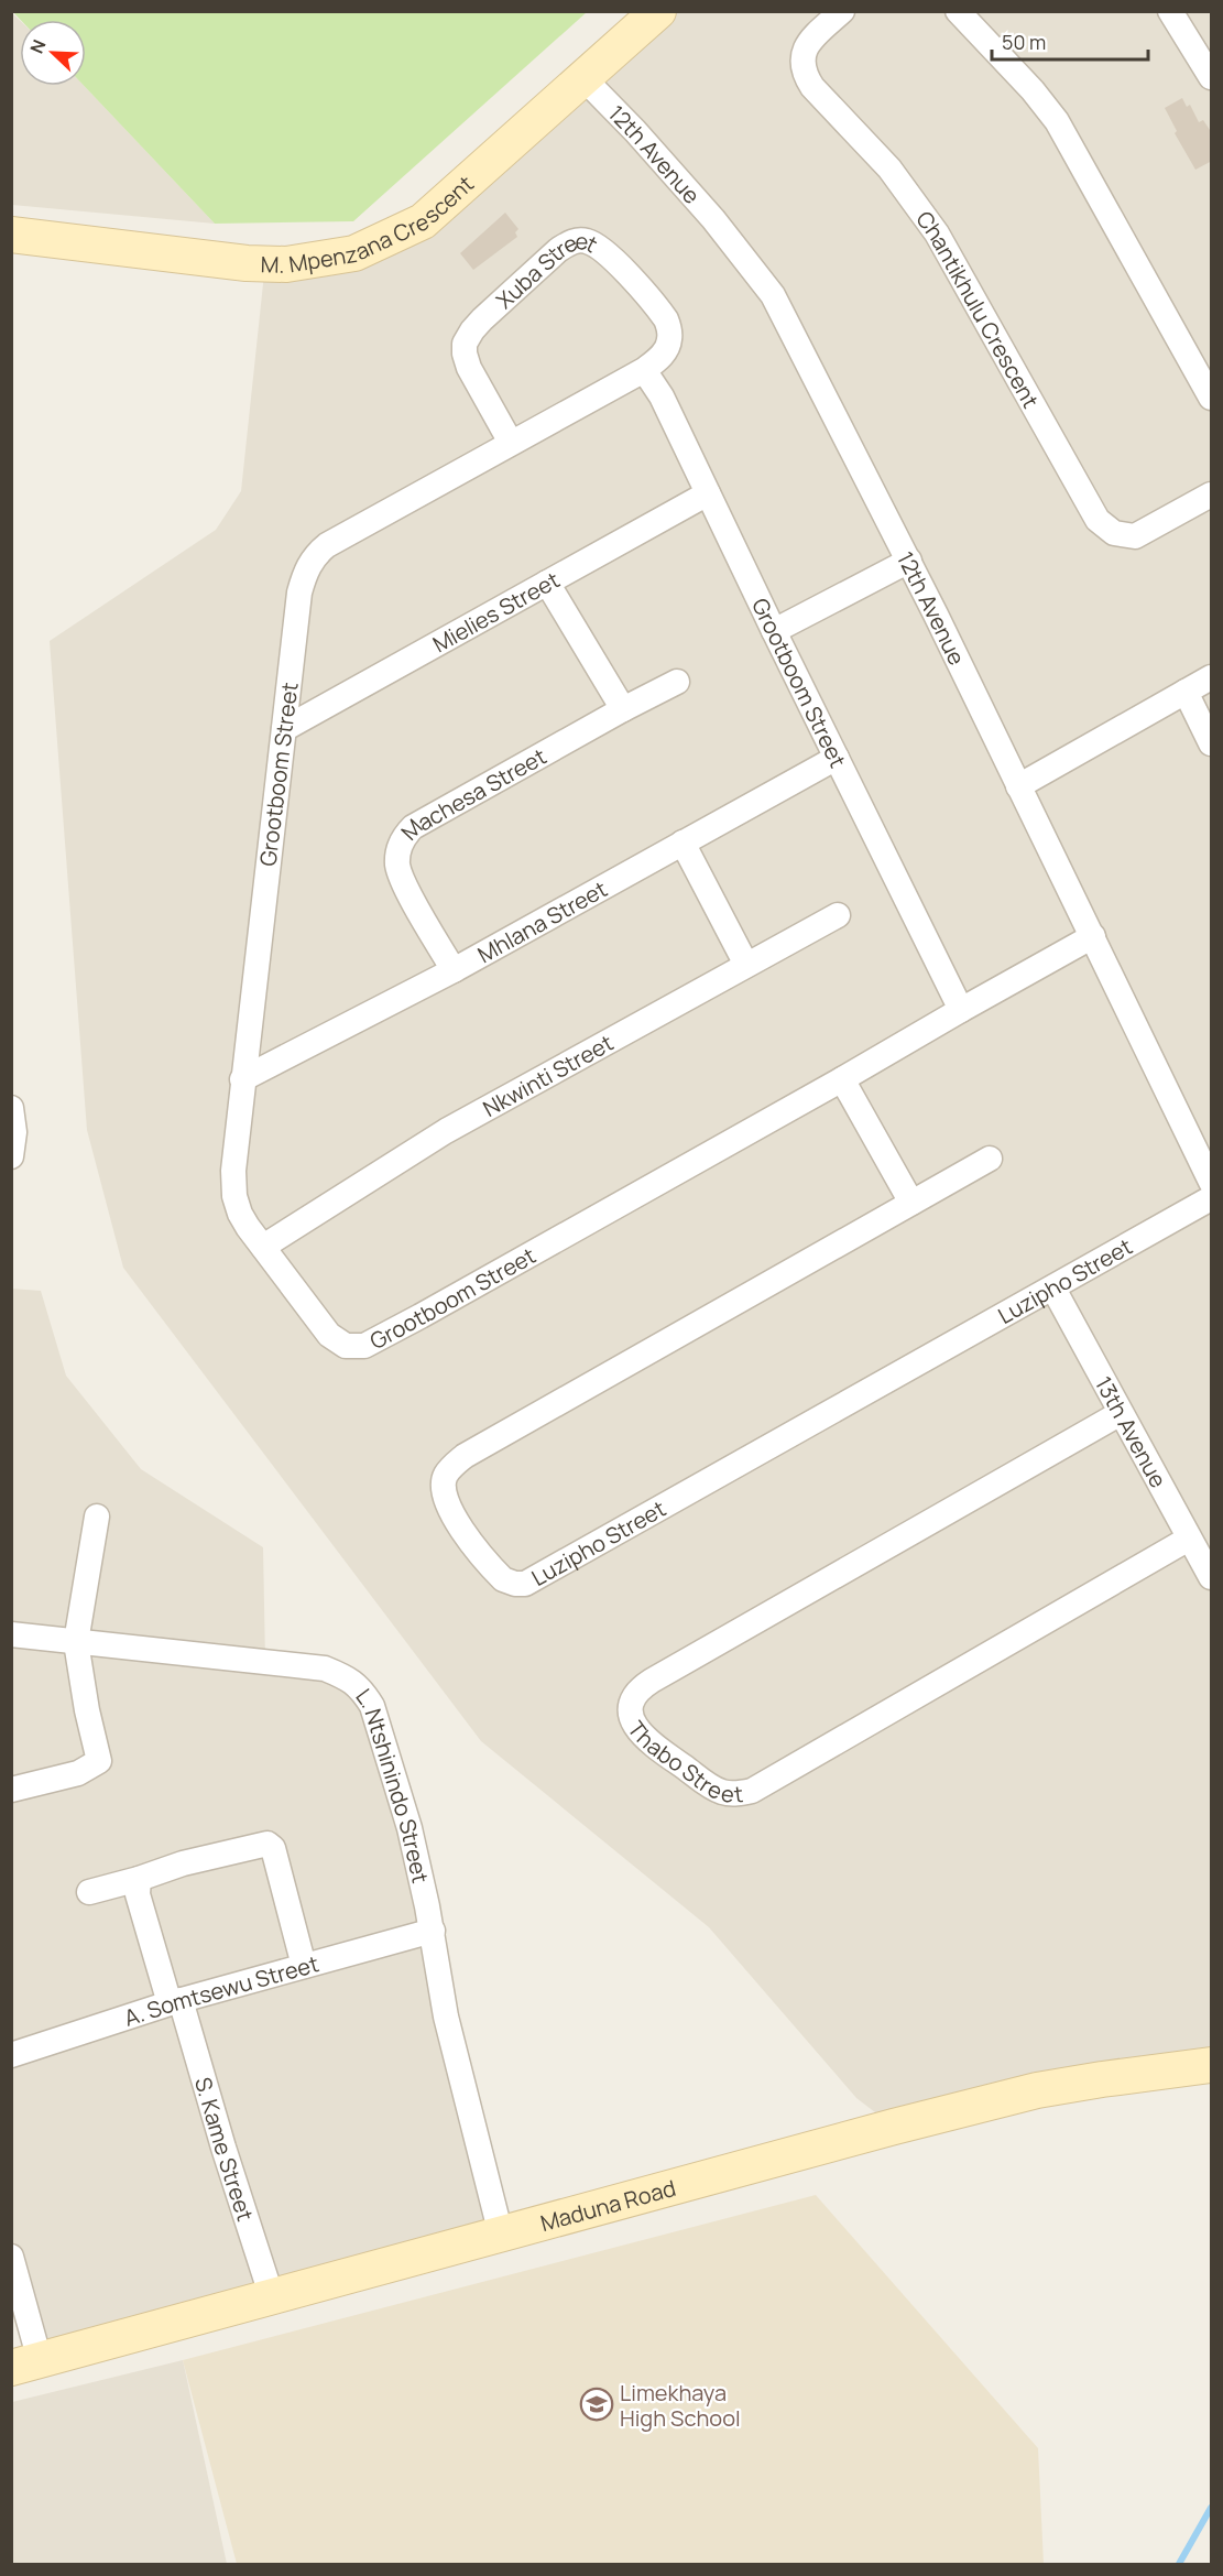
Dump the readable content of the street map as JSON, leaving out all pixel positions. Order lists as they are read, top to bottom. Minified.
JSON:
{"streets":{"street":["12th Avenue","M. Mpenzana Crescent","Xuba Street","Chantikhulu Crescent","Mielies Street","Grootboom Street","Machesa Street","Mhlana Street","Nkwinti Street","Luzipho Street","13th Avenue","Thabo Street","L. Ntshinindo Street","A. Somtsewu Street","S. Kame Street","Maduna Road"]},"crossings":[["12th Avenue","M. Mpenzana Crescent"],["12th Avenue","Grootboom Street"],["Xuba Street","Grootboom Street"],["Mielies Street","Grootboom Street"],["Grootboom Street","Mhlana Street"],["Grootboom Street","Nkwinti Street"],["Machesa Street","Mhlana Street"],["Luzipho Street","13th Avenue"],["13th Avenue","Thabo Street"],["L. Ntshinindo Street","A. Somtsewu Street"],["L. Ntshinindo Street","Maduna Road"],["A. Somtsewu Street","S. Kame Street"],["S. Kame Street","Maduna Road"]],"places":{"school or university":["Limekhaya High School"]},"scale_bar":"50 m","north":"top left"}
